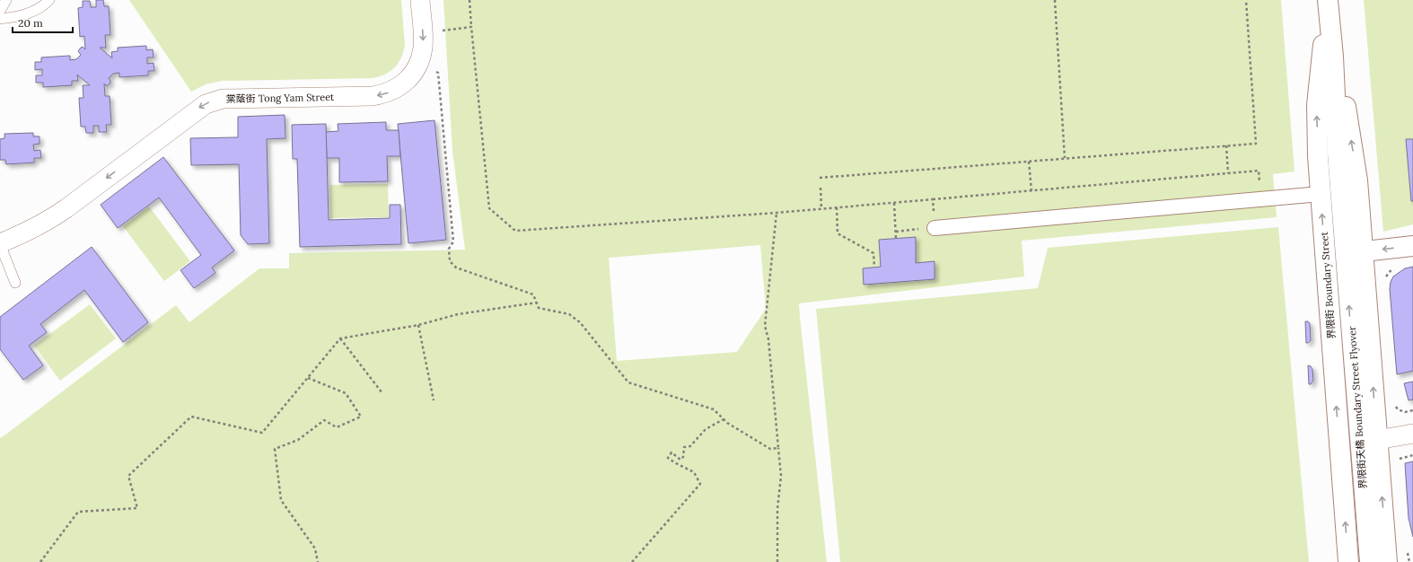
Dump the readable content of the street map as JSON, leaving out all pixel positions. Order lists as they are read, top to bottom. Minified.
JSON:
{"streets":{"main road":["界限街 Boundary Street","界限街天橋 Boundary Street Flyover"],"street":["棠蔭街 Tong Yam Street"]},"crossings":[["界限街 Boundary Street","界限街天橋 Boundary Street Flyover"]],"one_way":["棠蔭街 Tong Yam Street","界限街 Boundary Street","界限街天橋 Boundary Street Flyover"],"scale_bar":"20 m"}
